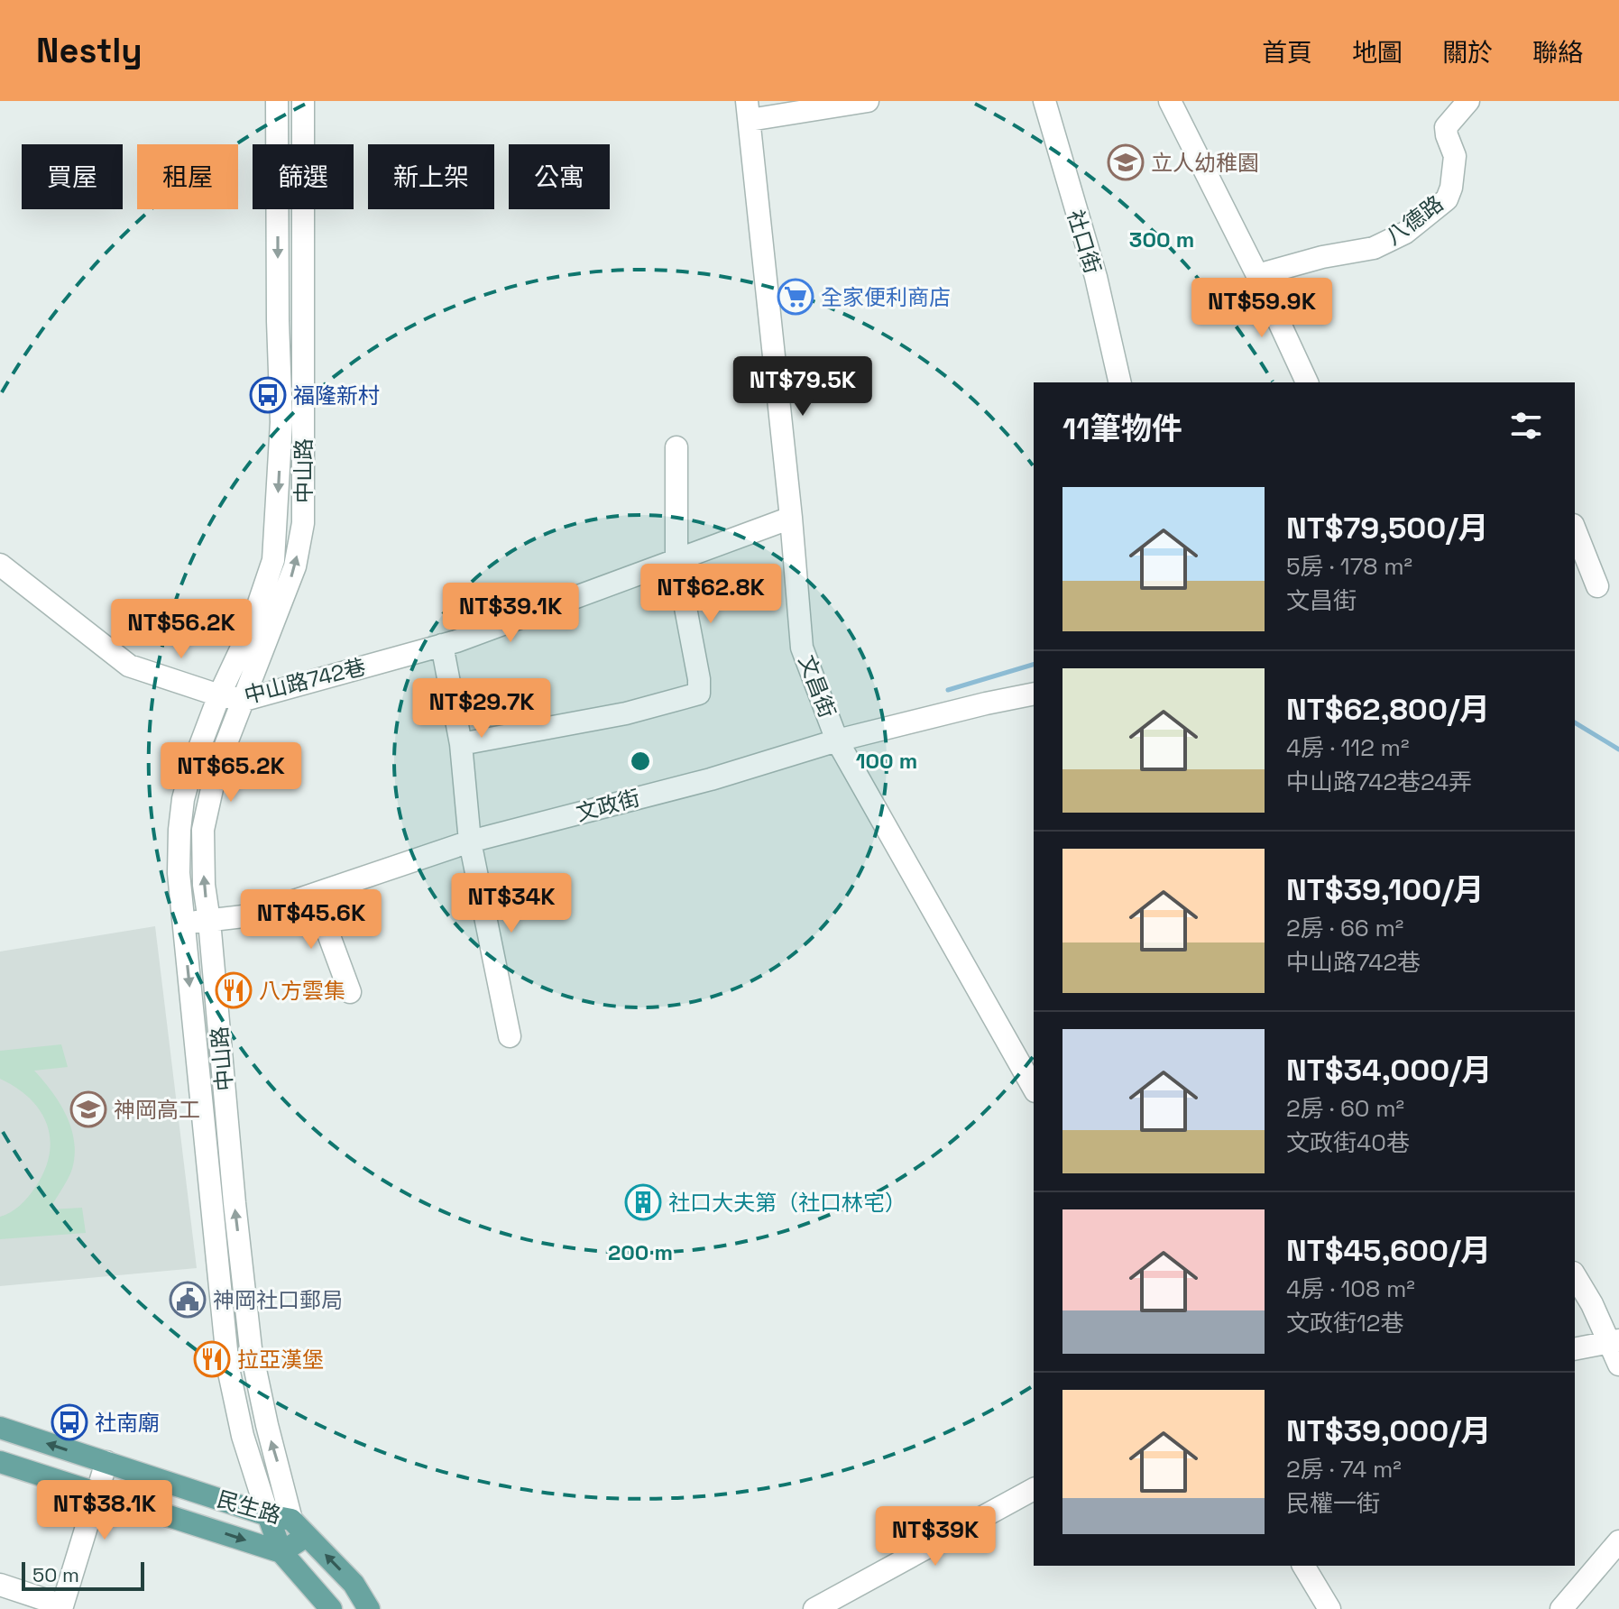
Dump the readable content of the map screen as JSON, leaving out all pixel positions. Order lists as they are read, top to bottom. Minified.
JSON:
{"streets":{"main road":["中山路","民生路"],"street":["八德路","社口街","中山路742巷","文昌街","文政街"]},"crossings":[["中山路","中山路742巷"],["中山路","文政街"],["中山路","民生路"],["中山路742巷","文昌街"],["文昌街","文政街"]],"places":{"school or university":["立人幼稚園","神岡高工"],"supermarket":["全家便利商店"],"bus stop":["福隆新村","社南廟"],"restaurant":["八方雲集","拉亞漢堡"],"building":["社口大夫第（社口林宅）"],"public building":["神岡社口郵局"]},"scale_bar":"50 m","page":{"header":"Nestly","nav":["首頁","地圖","關於","聯絡"],"chip":["買屋","租屋","篩選","新上架","公寓"],"price":["NT$59.9K","NT$79.5K","NT$62.8K","NT$39.1K","NT$56.2K","NT$29.7K","NT$65.2K","NT$34K","NT$45.6K","NT$38.1K","NT$39K"],"heading":"11筆物件","list":[{"name":"NT$79,500/月","note":"5房 · 178 m² · 文昌街"},{"name":"NT$62,800/月","note":"4房 · 112 m² · 中山路742巷24弄"},{"name":"NT$39,100/月","note":"2房 · 66 m² · 中山路742巷"},{"name":"NT$34,000/月","note":"2房 · 60 m² · 文政街40巷"},{"name":"NT$45,600/月","note":"4房 · 108 m² · 文政街12巷"},{"name":"NT$39,000/月","note":"2房 · 74 m² · 民權一街"}],"scale":"50 m"},"rings":["300 m","100 m","200 m"]}
